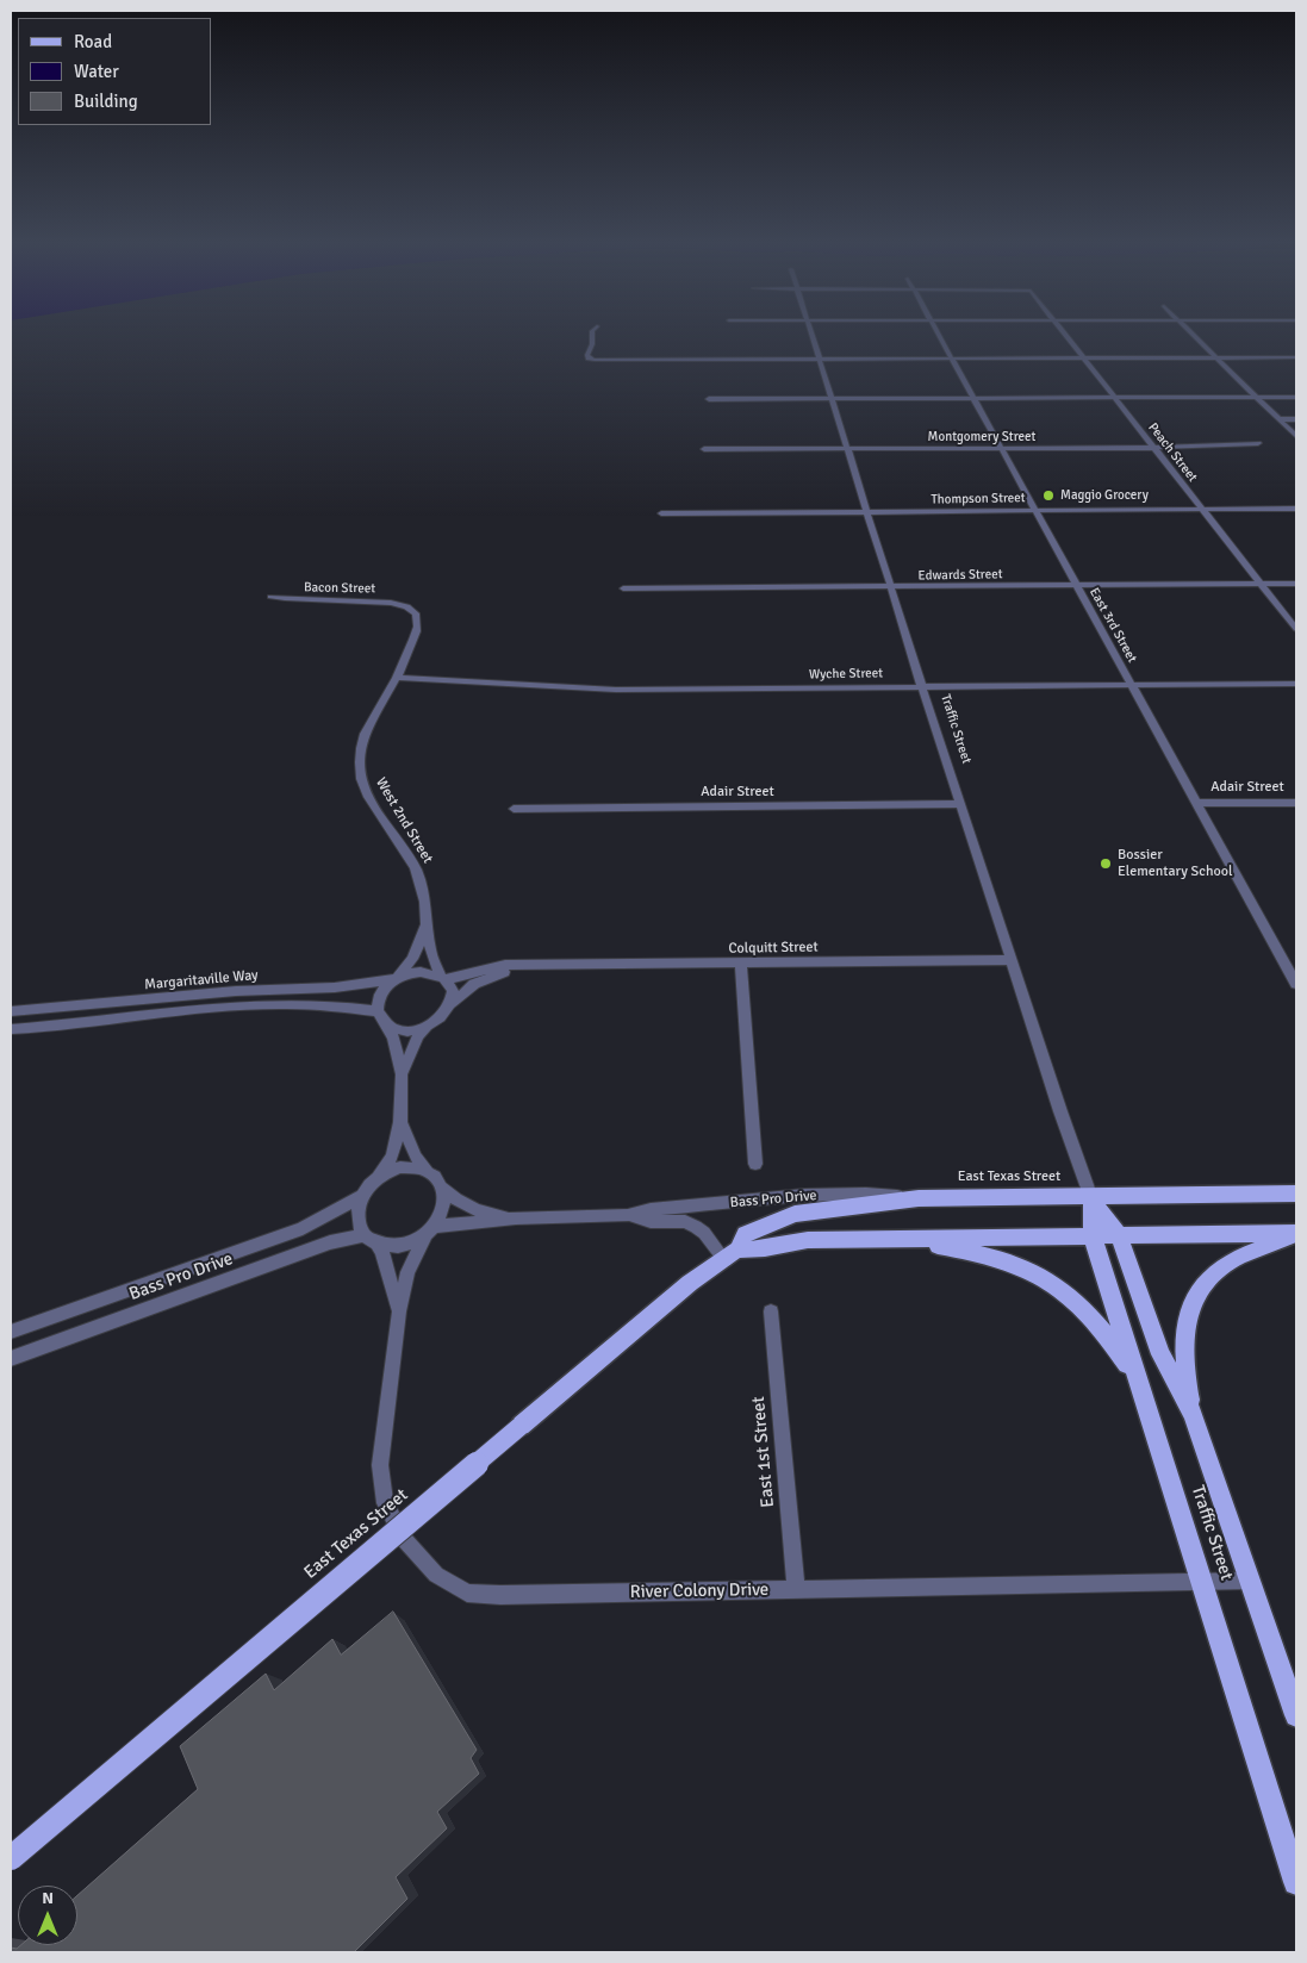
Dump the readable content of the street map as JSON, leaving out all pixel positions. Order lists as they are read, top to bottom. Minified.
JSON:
{"streets":{"main road":["Traffic Street","East Texas Street"],"street":["Montgomery Street","Peach Street","Thompson Street","Edwards Street","Bacon Street","East 3rd Street","Wyche Street","Adair Street","West 2nd Street","Colquitt Street","Margaritaville Way","Bass Pro Drive","East 1st Street","River Colony Drive"]},"crossings":[["Montgomery Street","Peach Street"],["Montgomery Street","East 3rd Street"],["Montgomery Street","Traffic Street"],["Peach Street","Thompson Street"],["Peach Street","Edwards Street"],["Thompson Street","East 3rd Street"],["Thompson Street","Traffic Street"],["Edwards Street","East 3rd Street"],["Edwards Street","Traffic Street"],["Bacon Street","West 2nd Street"],["East 3rd Street","Wyche Street"],["East 3rd Street","Adair Street"],["Wyche Street","Traffic Street"],["Wyche Street","West 2nd Street"],["Traffic Street","Adair Street"],["Traffic Street","Colquitt Street"],["Traffic Street","East Texas Street"],["Traffic Street","River Colony Drive"],["West 2nd Street","Colquitt Street"],["West 2nd Street","Margaritaville Way"],["Colquitt Street","Margaritaville Way"],["East Texas Street","Bass Pro Drive"],["Bass Pro Drive","River Colony Drive"],["East 1st Street","River Colony Drive"]],"places":["Maggio Grocery","Bossier Elementary School"],"legend":["Road","Water","Building"],"north":"top"}
